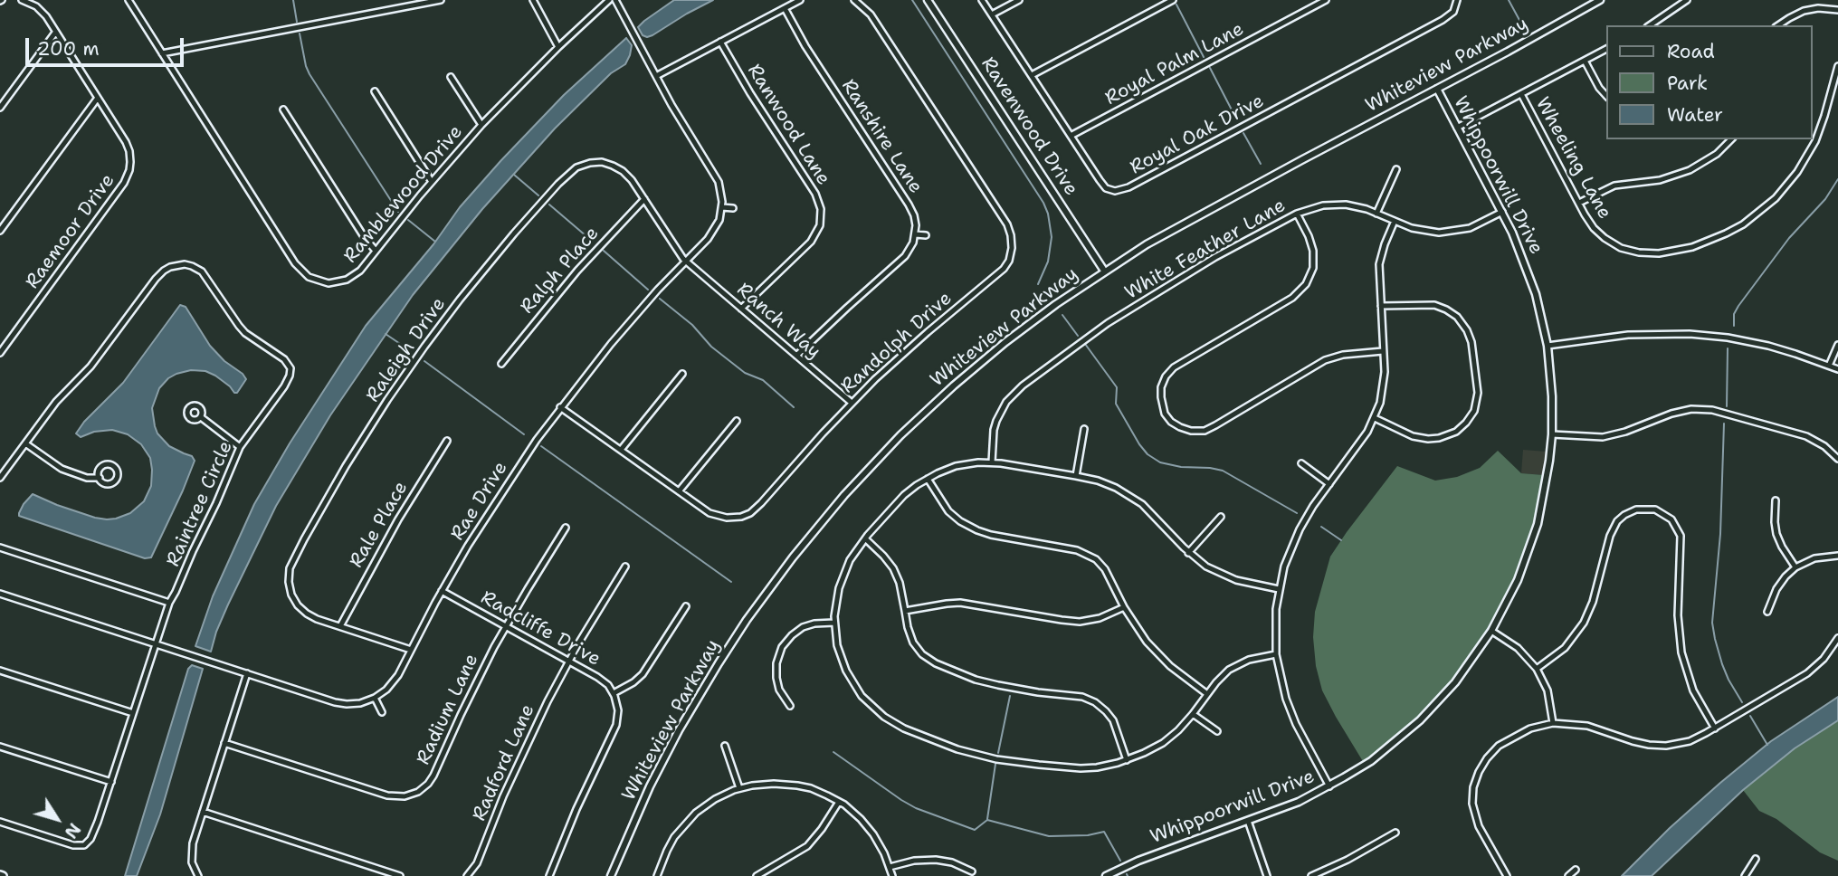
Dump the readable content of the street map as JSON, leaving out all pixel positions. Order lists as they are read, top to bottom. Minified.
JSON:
{"streets":{"street":["Royal Palm Lane","Whiteview Parkway","Ranwood Lane","Ravenwood Drive","Royal Oak Drive","Ranshire Lane","Wheeling Lane","Whippoorwill Drive","Ramblewood Drive","Raemoor Drive","White Feather Lane","Ralph Place","Ranch Way","Randolph Drive","Raleigh Drive","Rae Drive","Raintree Circle","Rale Place","Radcliffe Drive","Radium Lane","Radford Lane"]},"crossings":[["Royal Palm Lane","Royal Oak Drive"],["Whiteview Parkway","Ravenwood Drive"],["Whiteview Parkway","Whippoorwill Drive"],["Ranwood Lane","Ranch Way"],["Whippoorwill Drive","White Feather Lane"],["Ralph Place","Raleigh Drive"],["Ranch Way","Randolph Drive"],["Ranch Way","Raleigh Drive"],["Ranch Way","Rae Drive"],["Randolph Drive","Rae Drive"],["Raleigh Drive","Rae Drive"],["Raleigh Drive","Rale Place"],["Rae Drive","Radcliffe Drive"],["Radcliffe Drive","Radium Lane"],["Radcliffe Drive","Radford Lane"]],"legend":["Road","Park","Water"],"scale_bar":"200 m","north":"bottom right"}
